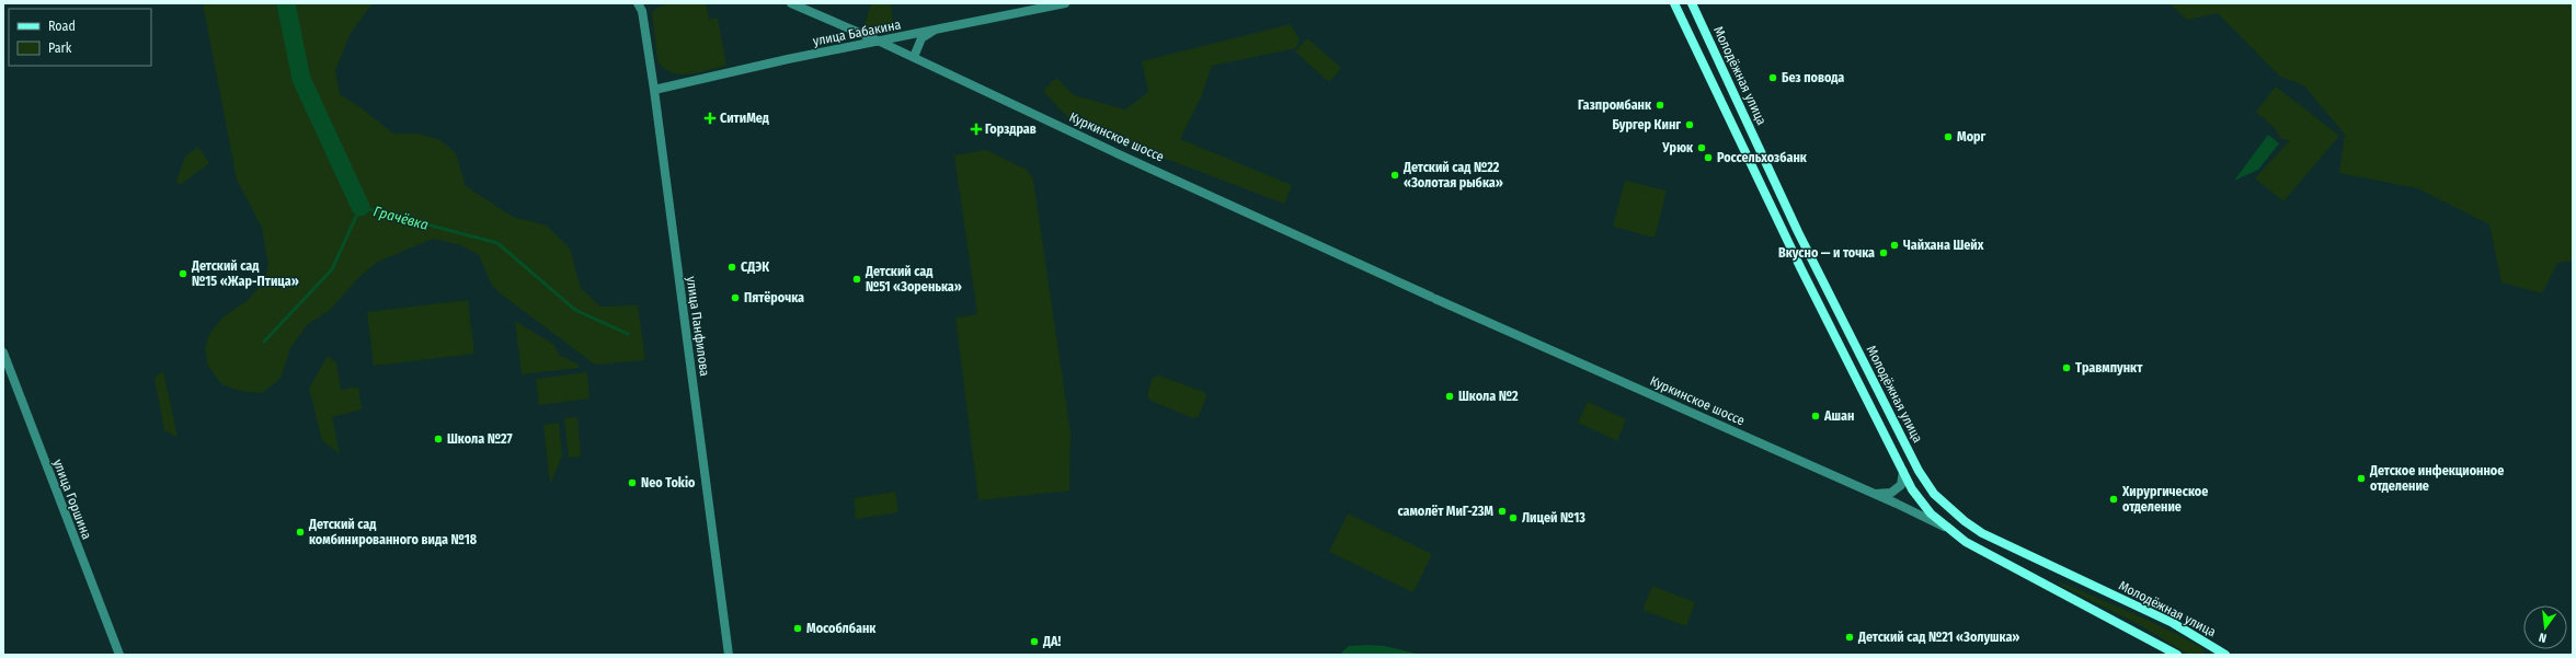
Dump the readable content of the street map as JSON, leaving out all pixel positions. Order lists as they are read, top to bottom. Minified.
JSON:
{"streets":{"main road":["Молодёжная улица"],"street":["улица Бабакина","Куркинское шоссе","улица Панфилова","улица Горшина"]},"crossings":[["улица Бабакина","Куркинское шоссе"],["улица Бабакина","улица Панфилова"],["Молодёжная улица","Куркинское шоссе"]],"water":["Грачёвка"],"places":{"other":["Без повода","Газпромбанк","Бургер Кинг","Морг","Урюк","Россельхозбанк","Детский сад №22 «Золотая рыбка»","Чайхана Шейх","Вкусно — и точка","СДЭК","Детский сад №15 «Жар-Птица»","Детский сад №51 «Зоренька»","Пятёрочка","Травмпункт","Школа №2","Ашан","Школа №27","Детское инфекционное отделение","Neo Tokio","Хирургическое отделение","самолёт МиГ-23М","Лицей №13","Детский сад комбинированного вида №18","Мособлбанк","Детский сад №21 «Золушка»","ДА!"],"health":["СитиМед","Горздрав"]},"legend":["Road","Park"],"north":"bottom"}
